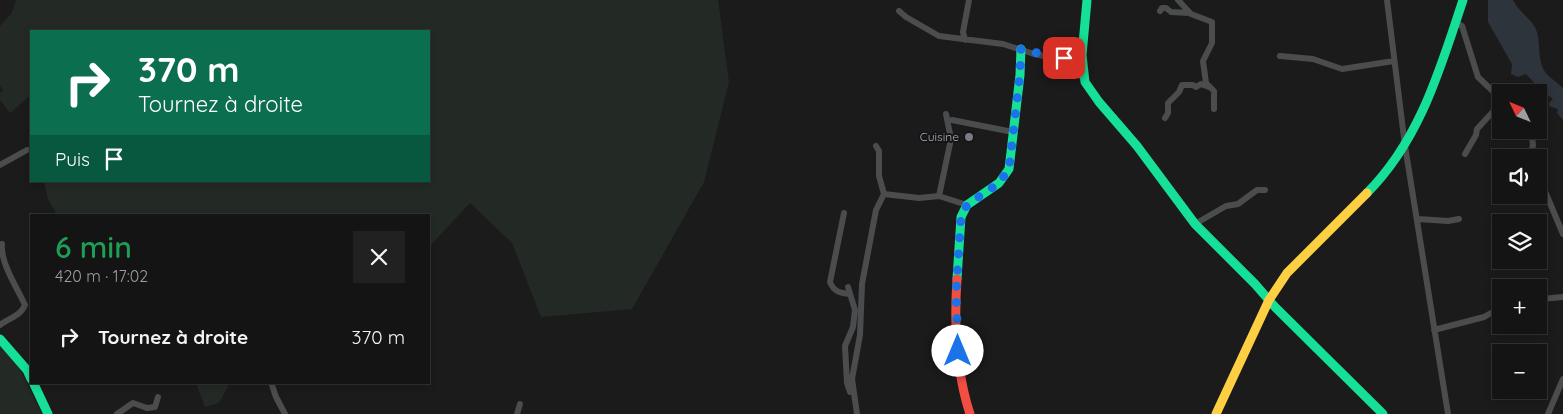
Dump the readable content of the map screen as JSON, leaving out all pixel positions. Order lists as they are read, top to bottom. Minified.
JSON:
{"places":["Cuisine"],"north":"top left","page":{"turn":["370 m","Tournez à droite"],"map_buttons":["+","−"],"then":"Puis","heading":["6 min","420 m · 17:02"],"list":[{"name":"Tournez à droite","value":"370 m"}]}}
